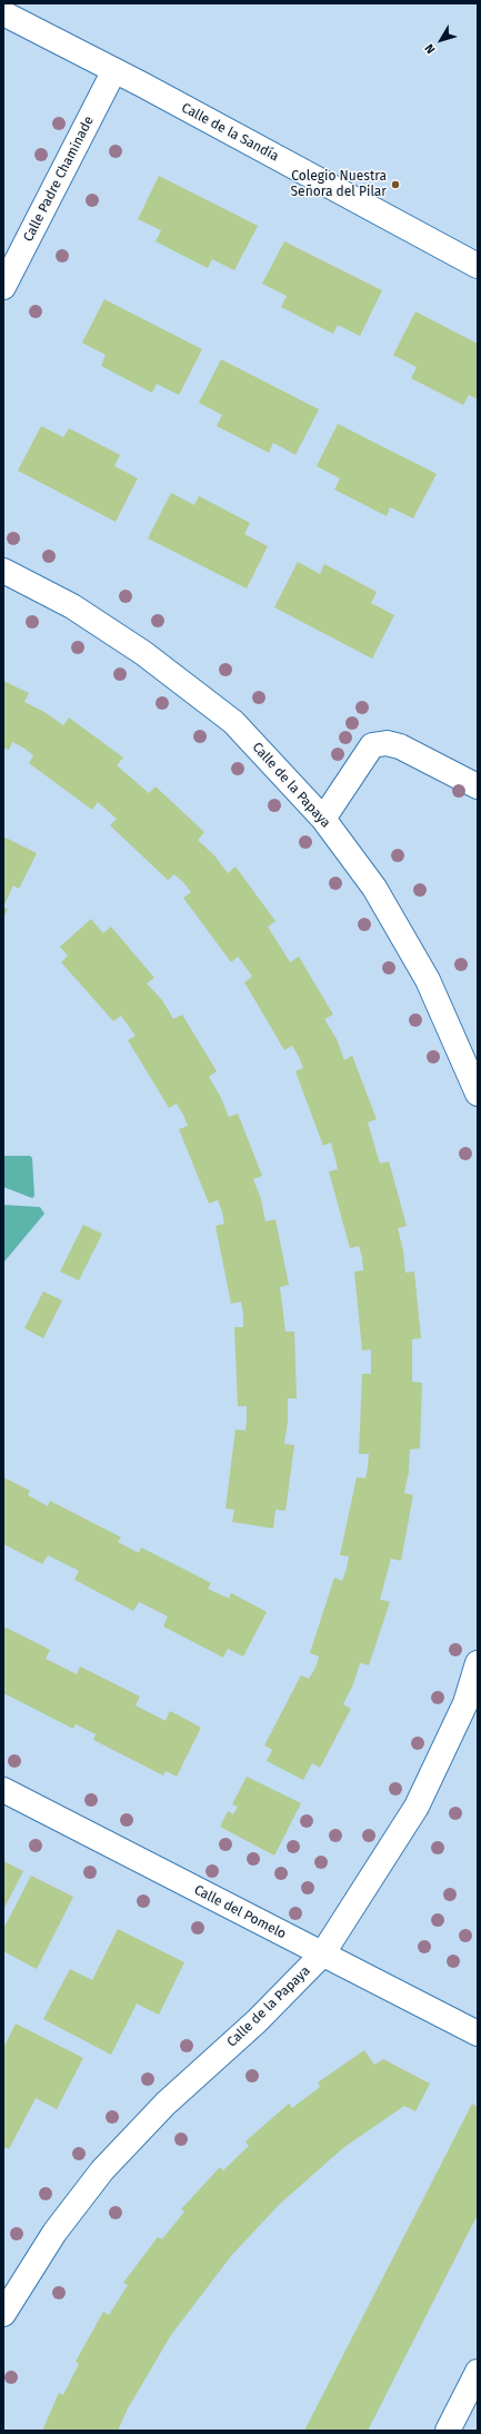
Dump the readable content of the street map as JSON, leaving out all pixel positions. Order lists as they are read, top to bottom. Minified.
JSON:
{"streets":{"street":["Calle de la Sandía","Calle Padre Chaminade","Calle de la Papaya","Calle del Pomelo"]},"crossings":[["Calle de la Sandía","Calle Padre Chaminade"],["Calle de la Papaya","Calle del Pomelo"]],"places":["Colegio Nuestra Señora del Pilar"],"north":"bottom left"}
